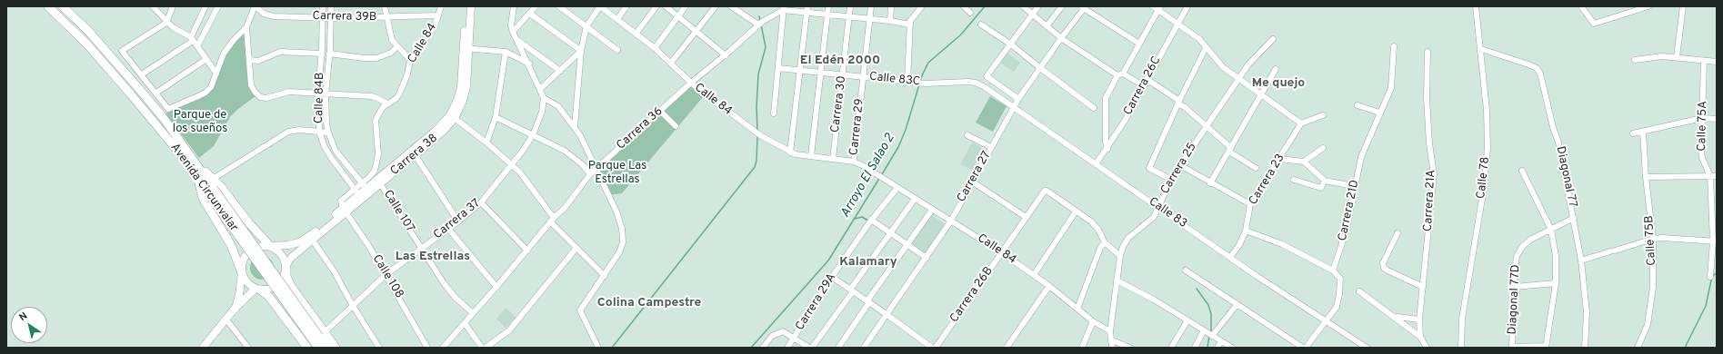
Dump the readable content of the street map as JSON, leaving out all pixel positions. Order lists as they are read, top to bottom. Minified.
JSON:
{"streets":{"highway":["Avenida Circunvalar"],"main road":["Carrera 38"],"street":["Carrera 39B","Calle 84","Calle 83C","Carrera 26C","Calle 84B","Carrera 30","Calle 75A","Carrera 29","Carrera 36","Carrera 25","Carrera 27","Diagonal 77","Calle 78","Carrera 23","Carrera 21A","Carrera 21D","Calle 107","Calle 83","Carrera 37","Calle 75B","Calle 108","Carrera 26B","Diagonal 77D","Carrera 29A"]},"crossings":[["Carrera 39B","Calle 84"],["Carrera 39B","Calle 84B"],["Calle 84","Calle 84B"],["Calle 84","Carrera 30"],["Calle 84","Carrera 29"],["Calle 84","Carrera 36"],["Calle 84","Carrera 38"],["Calle 84","Carrera 25"],["Calle 84","Carrera 27"],["Calle 84","Calle 108"],["Calle 84","Carrera 26B"],["Calle 84","Carrera 29A"],["Calle 83C","Carrera 30"],["Calle 83C","Carrera 29"],["Calle 83C","Calle 83"],["Carrera 26C","Calle 83"],["Calle 84B","Carrera 38"],["Carrera 36","Calle 107"],["Carrera 38","Calle 107"],["Carrera 38","Calle 108"],["Carrera 25","Calle 83"],["Carrera 27","Calle 83"],["Diagonal 77","Calle 78"],["Diagonal 77","Diagonal 77D"],["Carrera 23","Calle 83"],["Avenida Circunvalar","Carrera 37"],["Calle 107","Carrera 37"],["Carrera 37","Calle 108"]],"districts":["El Edén 2000","Me quejo","Las Estrellas","Kalamary","Colina Campestre"],"water":["Arroyo El Salao 2"],"parks":["Parque de los sueños","Parque Las Estrellas"],"north":"top left"}
